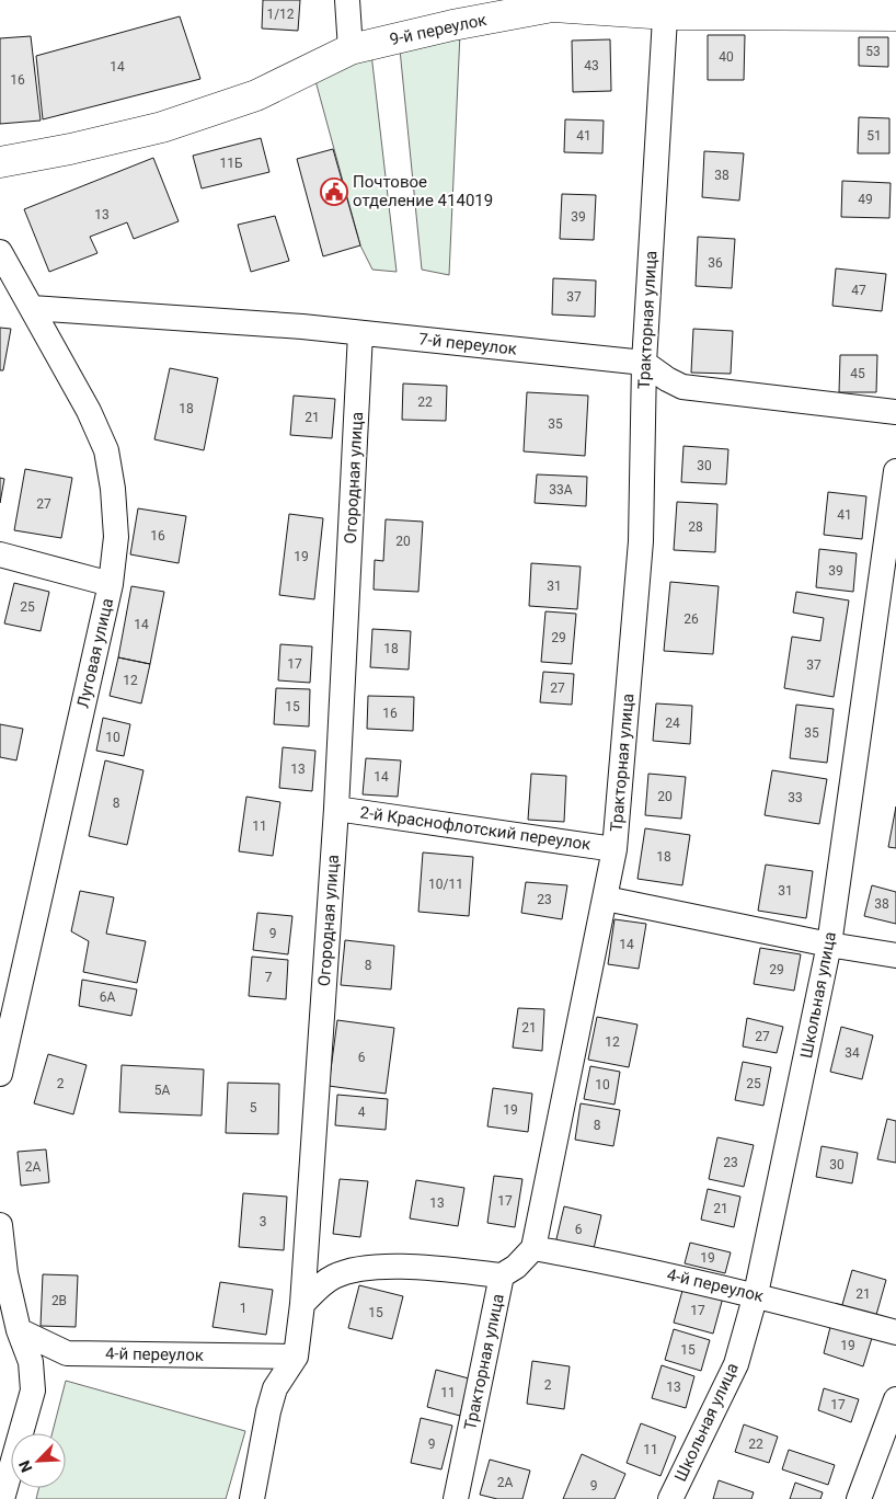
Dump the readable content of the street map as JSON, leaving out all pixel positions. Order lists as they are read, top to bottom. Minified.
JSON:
{"streets":{"street":["9-й переулок","Тракторная улица","7-й переулок","Огородная улица","Луговая улица","2-й Краснофлотский переулок","Школьная улица","4-й переулок"]},"crossings":[["9-й переулок","Тракторная улица"],["Тракторная улица","7-й переулок"],["Тракторная улица","2-й Краснофлотский переулок"],["Тракторная улица","4-й переулок"],["7-й переулок","Огородная улица"],["7-й переулок","Луговая улица"],["Огородная улица","2-й Краснофлотский переулок"],["Огородная улица","4-й переулок"],["Школьная улица","4-й переулок"]],"places":{"public building":["Почтовое отделение 414019"]},"house_numbers":["1/12","53","40","43","14","16","41","51","11Б","38","49","13","39","36","47","37","45","22","18","21","35","30","33А","27","41","28","16","20","19","39","31","25","26","14","29","18","17","37","12","27","15","16","24","35","10","13","14","20","33","8","11","18","10/11","31","23","38","9","14","8","29","7","6А","21","27","12","34","6","2","25","10","5А","5","19","4","8","23","30","2А","17","13","21","3","6","19","21","2В","1","17","15","19","15","2","13","11","17","9","22","11","2А","9"],"north":"bottom left"}
